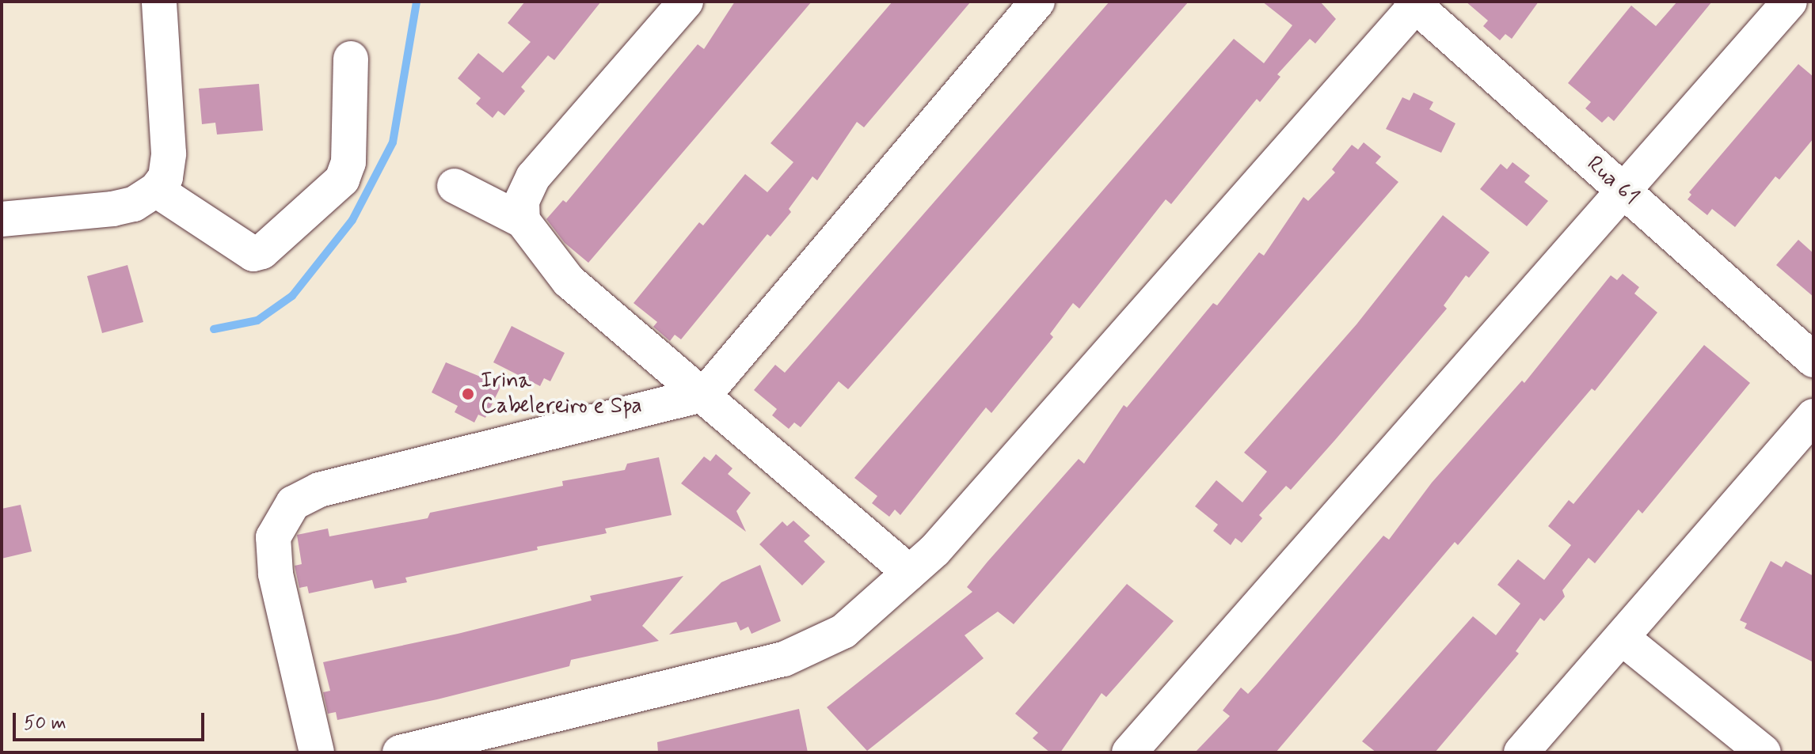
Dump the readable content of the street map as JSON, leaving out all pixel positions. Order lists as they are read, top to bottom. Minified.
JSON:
{"streets":{"street":["Rua 61"]},"places":["Irina Cabelereiro e Spa"],"scale_bar":"50 m"}
